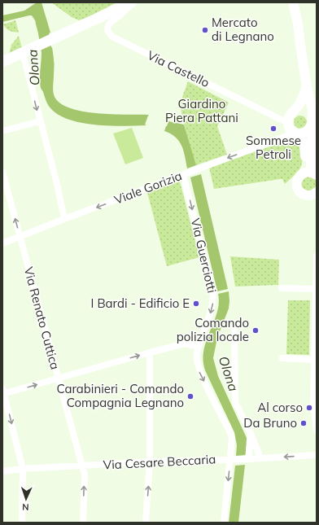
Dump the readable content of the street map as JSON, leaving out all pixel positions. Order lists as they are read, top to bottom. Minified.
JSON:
{"streets":{"street":["Via Castello","Viale Gorizia","Via Guerciotti","Via Renato Cuttica","Via Cesare Beccaria"]},"crossings":[["Via Castello","Viale Gorizia"],["Viale Gorizia","Via Guerciotti"],["Viale Gorizia","Via Renato Cuttica"],["Via Guerciotti","Via Cesare Beccaria"],["Via Renato Cuttica","Via Cesare Beccaria"]],"one_way":["Viale Gorizia"],"water":["Olona"],"parks":["Giardino Piera Pattani"],"places":["Mercato di Legnano","Sommese Petroli","I Bardi - Edificio E","Comando polizia locale","Carabinieri - Comando Compagnia Legnano","Al corso","Da Bruno"],"north":"bottom"}
